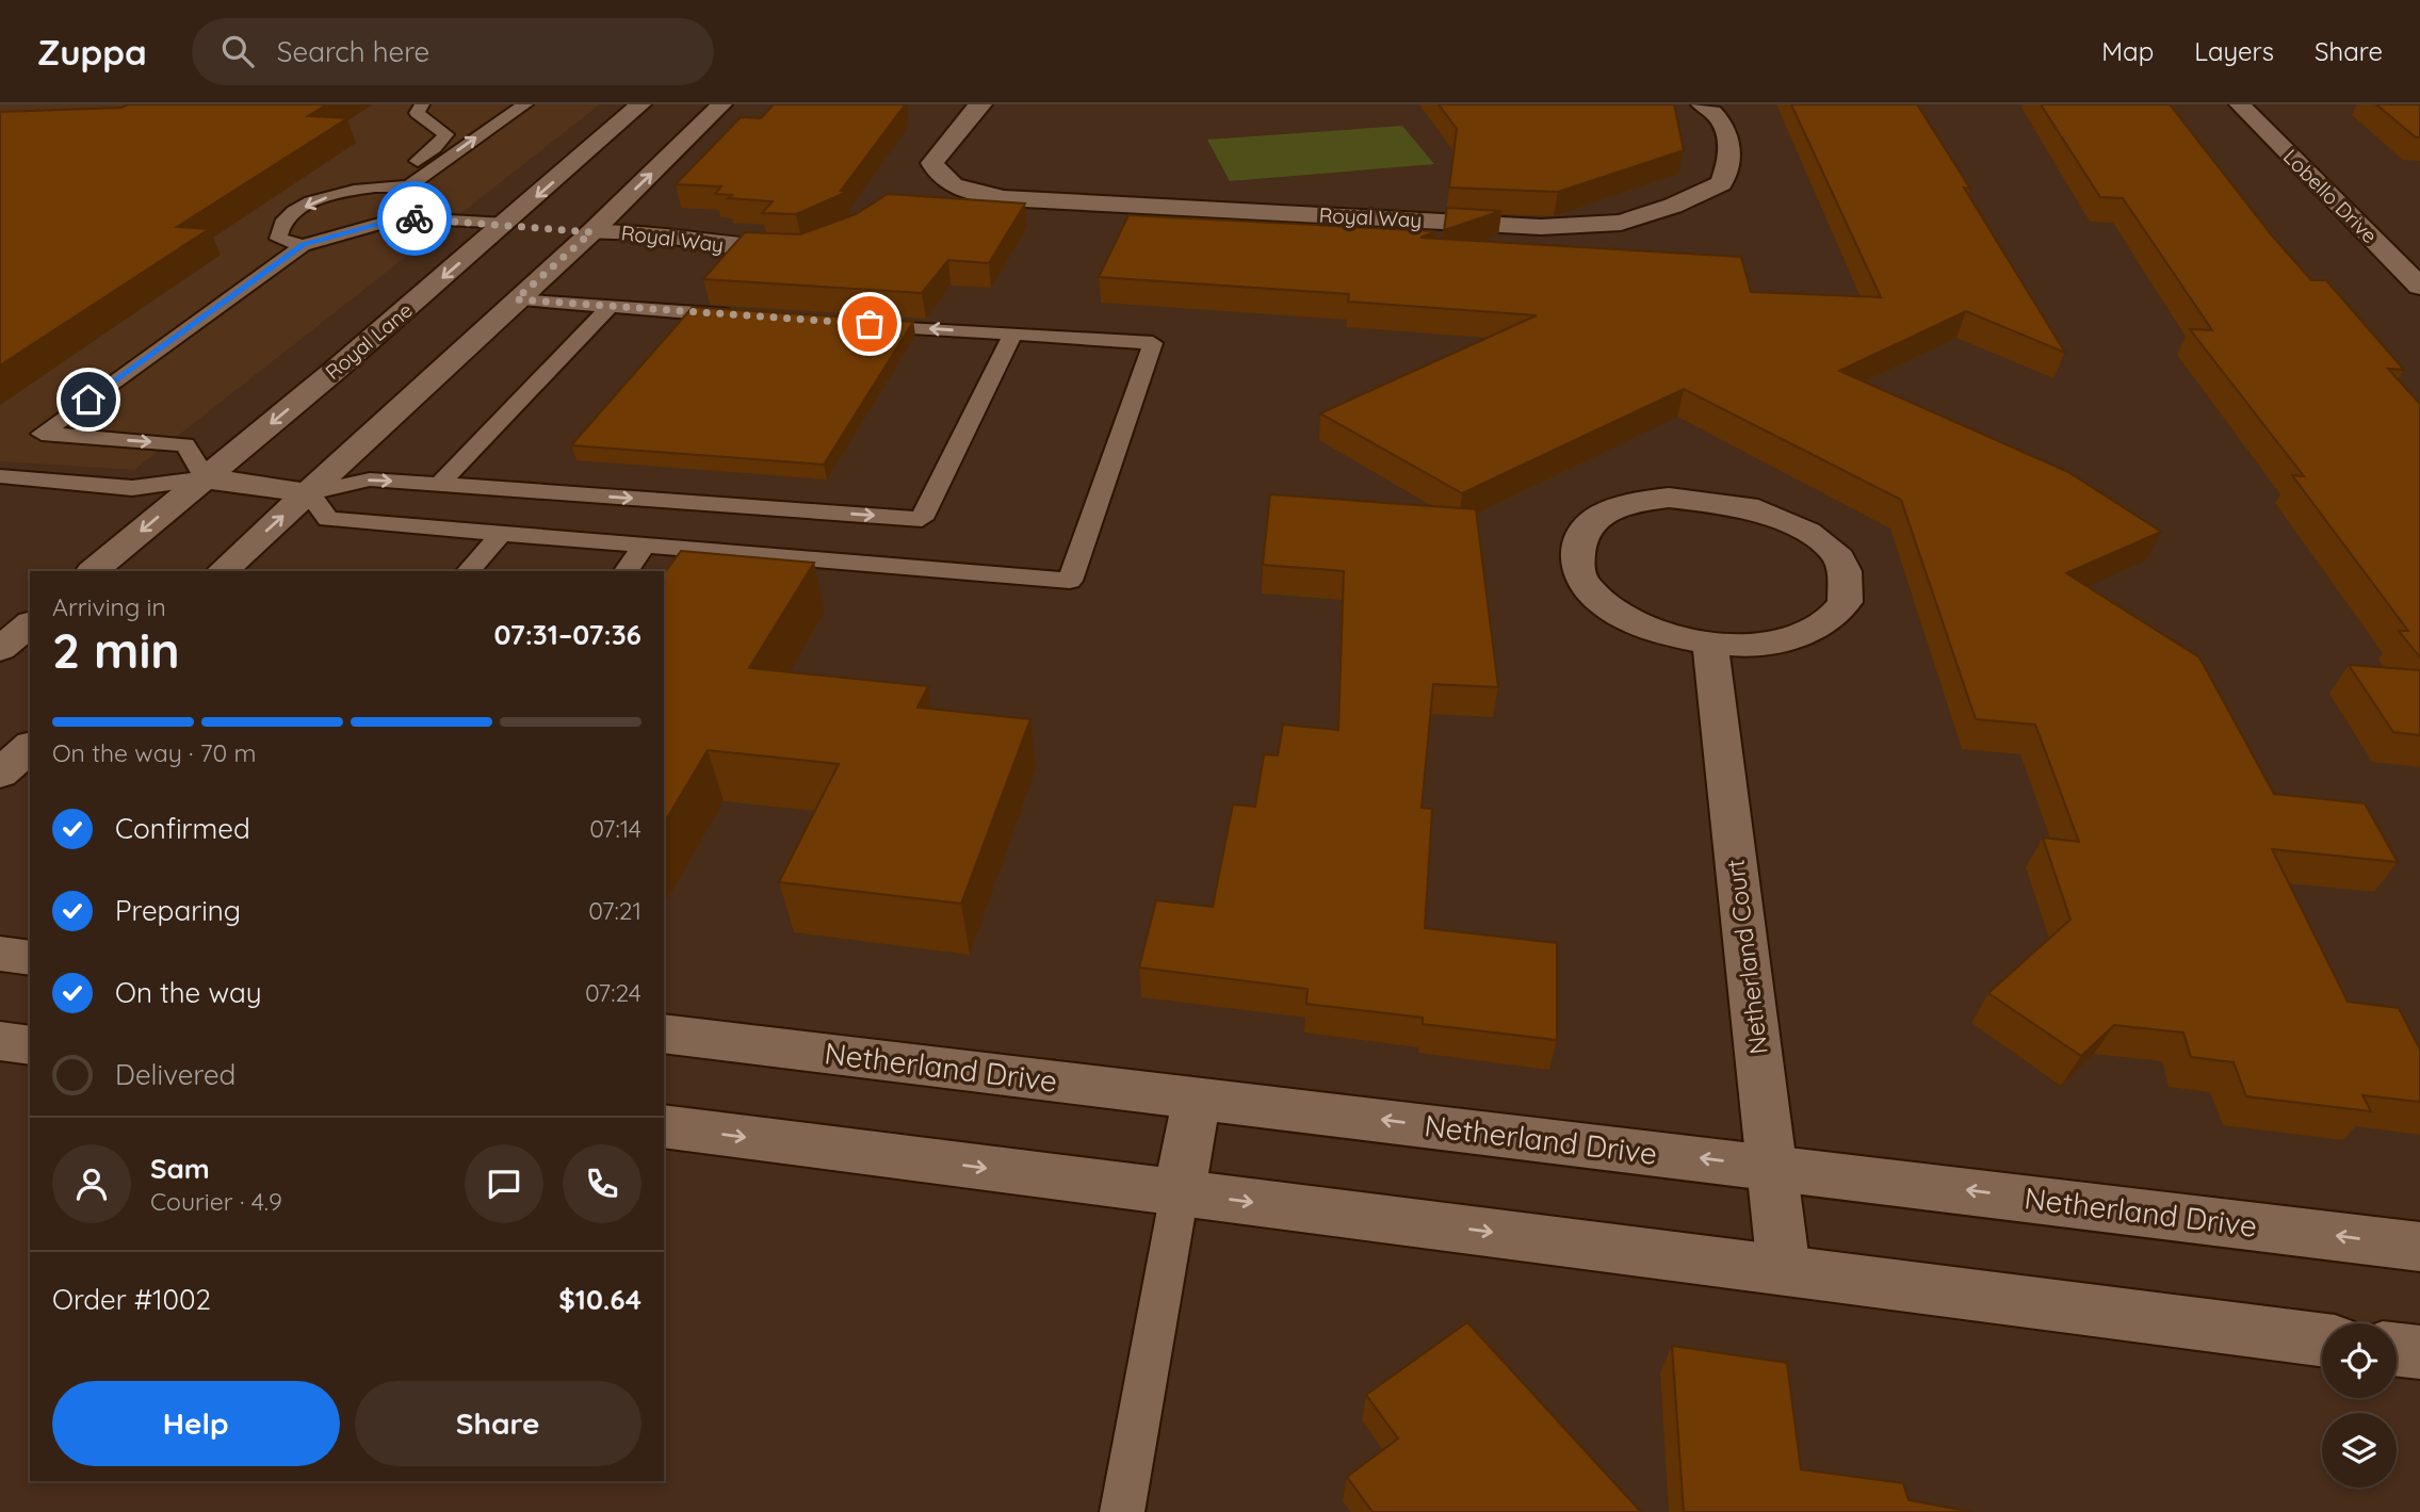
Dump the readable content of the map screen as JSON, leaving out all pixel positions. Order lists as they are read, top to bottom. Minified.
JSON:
{"streets":{"street":["Lobello Drive","Royal Way","Royal Lane","Netherland Court","Netherland Drive"]},"crossings":[["Netherland Court","Netherland Drive"]],"page":{"header":"Zuppa","search":"Search here","nav":["Map","Layers","Share"],"heading":["2 min","Arriving in","07:31–07:36"],"panel":["Sam","Courier · 4.9","Order #1002","$10.64"],"bar":"On the way · 70 m","list":[["Confirmed","07:14"],["Preparing","07:21"],["On the way","07:24"],"Delivered"],"buttons":["Help","Share"]}}
